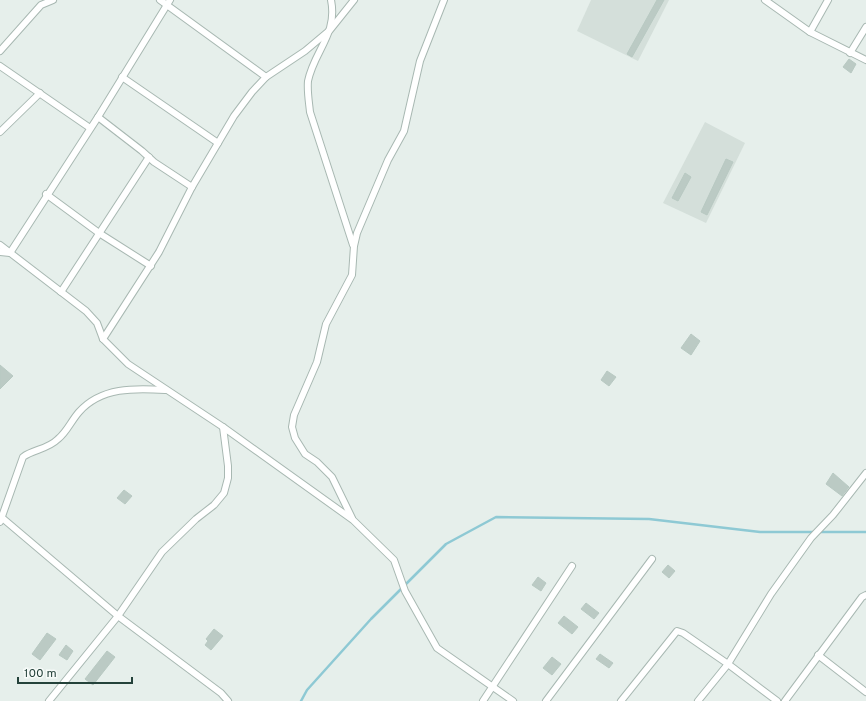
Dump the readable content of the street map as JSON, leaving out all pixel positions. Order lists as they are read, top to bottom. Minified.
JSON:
{"scale_bar":"100 m"}
